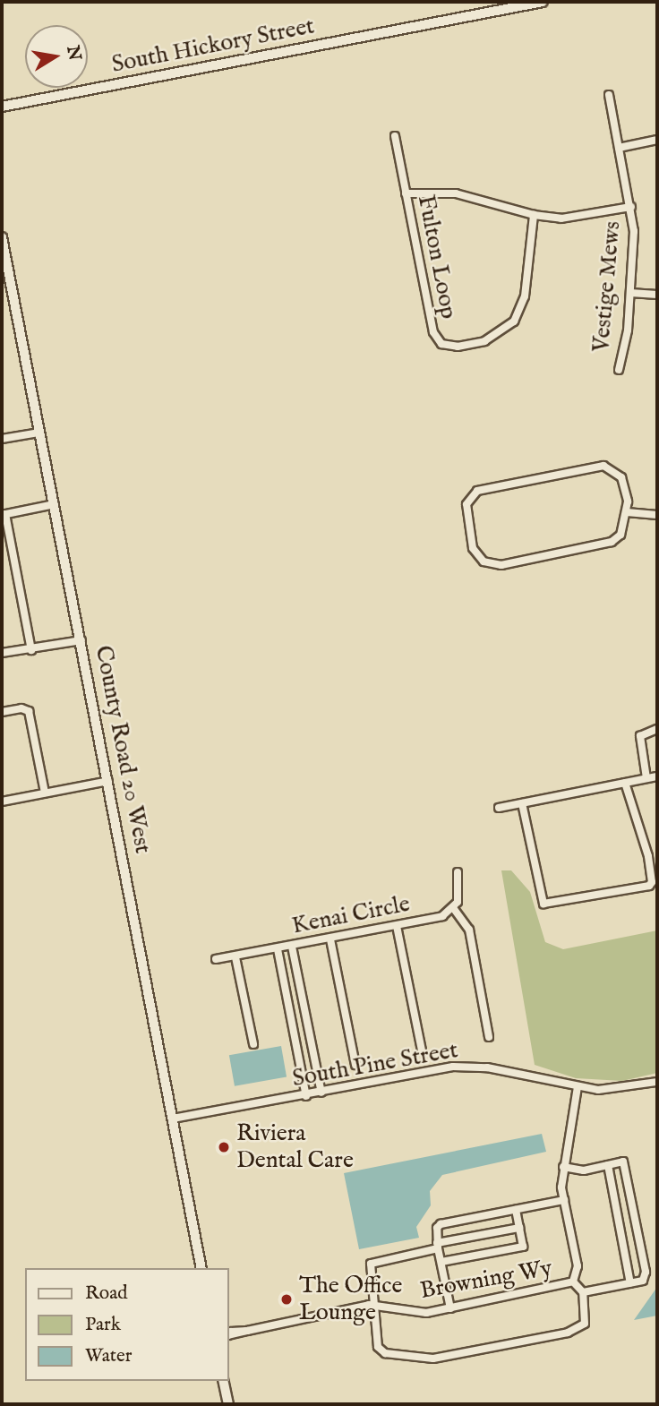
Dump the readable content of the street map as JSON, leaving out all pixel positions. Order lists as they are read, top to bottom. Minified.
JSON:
{"streets":{"street":["South Hickory Street","Fulton Loop","Vestige Mews","County Road 20 West","Kenai Circle","South Pine Street","Browning Wy"]},"crossings":[["County Road 20 West","South Pine Street"],["South Pine Street","Browning Wy"]],"places":["Riviera Dental Care","The Office Lounge"],"legend":["Road","Park","Water"],"north":"right"}
